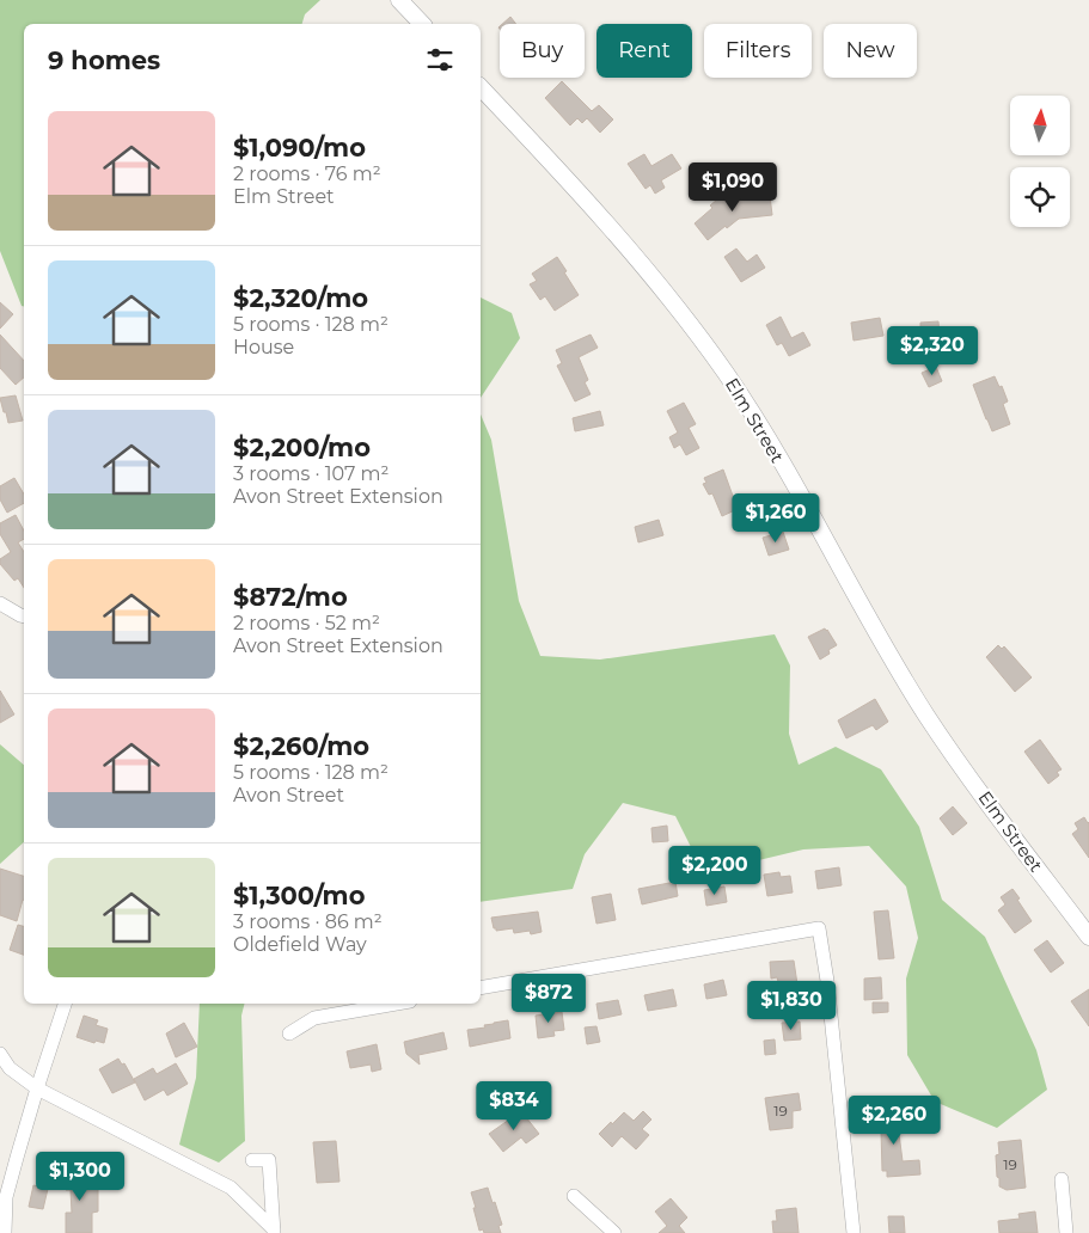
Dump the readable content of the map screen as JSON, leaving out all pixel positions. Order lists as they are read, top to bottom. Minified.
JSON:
{"streets":{"street":["Elm Street"]},"house_numbers":["19","19"],"north":"top","page":{"chip":["Buy","Rent","Filters","New"],"heading":"9 homes","list":[{"name":"$1,090/mo","note":"2 rooms · 76 m² · Elm Street"},{"name":"$2,320/mo","note":"5 rooms · 128 m² · House"},{"name":"$2,200/mo","note":"3 rooms · 107 m² · Avon Street Extension"},{"name":"$872/mo","note":"2 rooms · 52 m² · Avon Street Extension"},{"name":"$2,260/mo","note":"5 rooms · 128 m² · Avon Street"},{"name":"$1,300/mo","note":"3 rooms · 86 m² · Oldefield Way"}],"price":["$1,090","$2,320","$1,260","$2,200","$872","$1,830","$834","$2,260","$1,300"]}}
